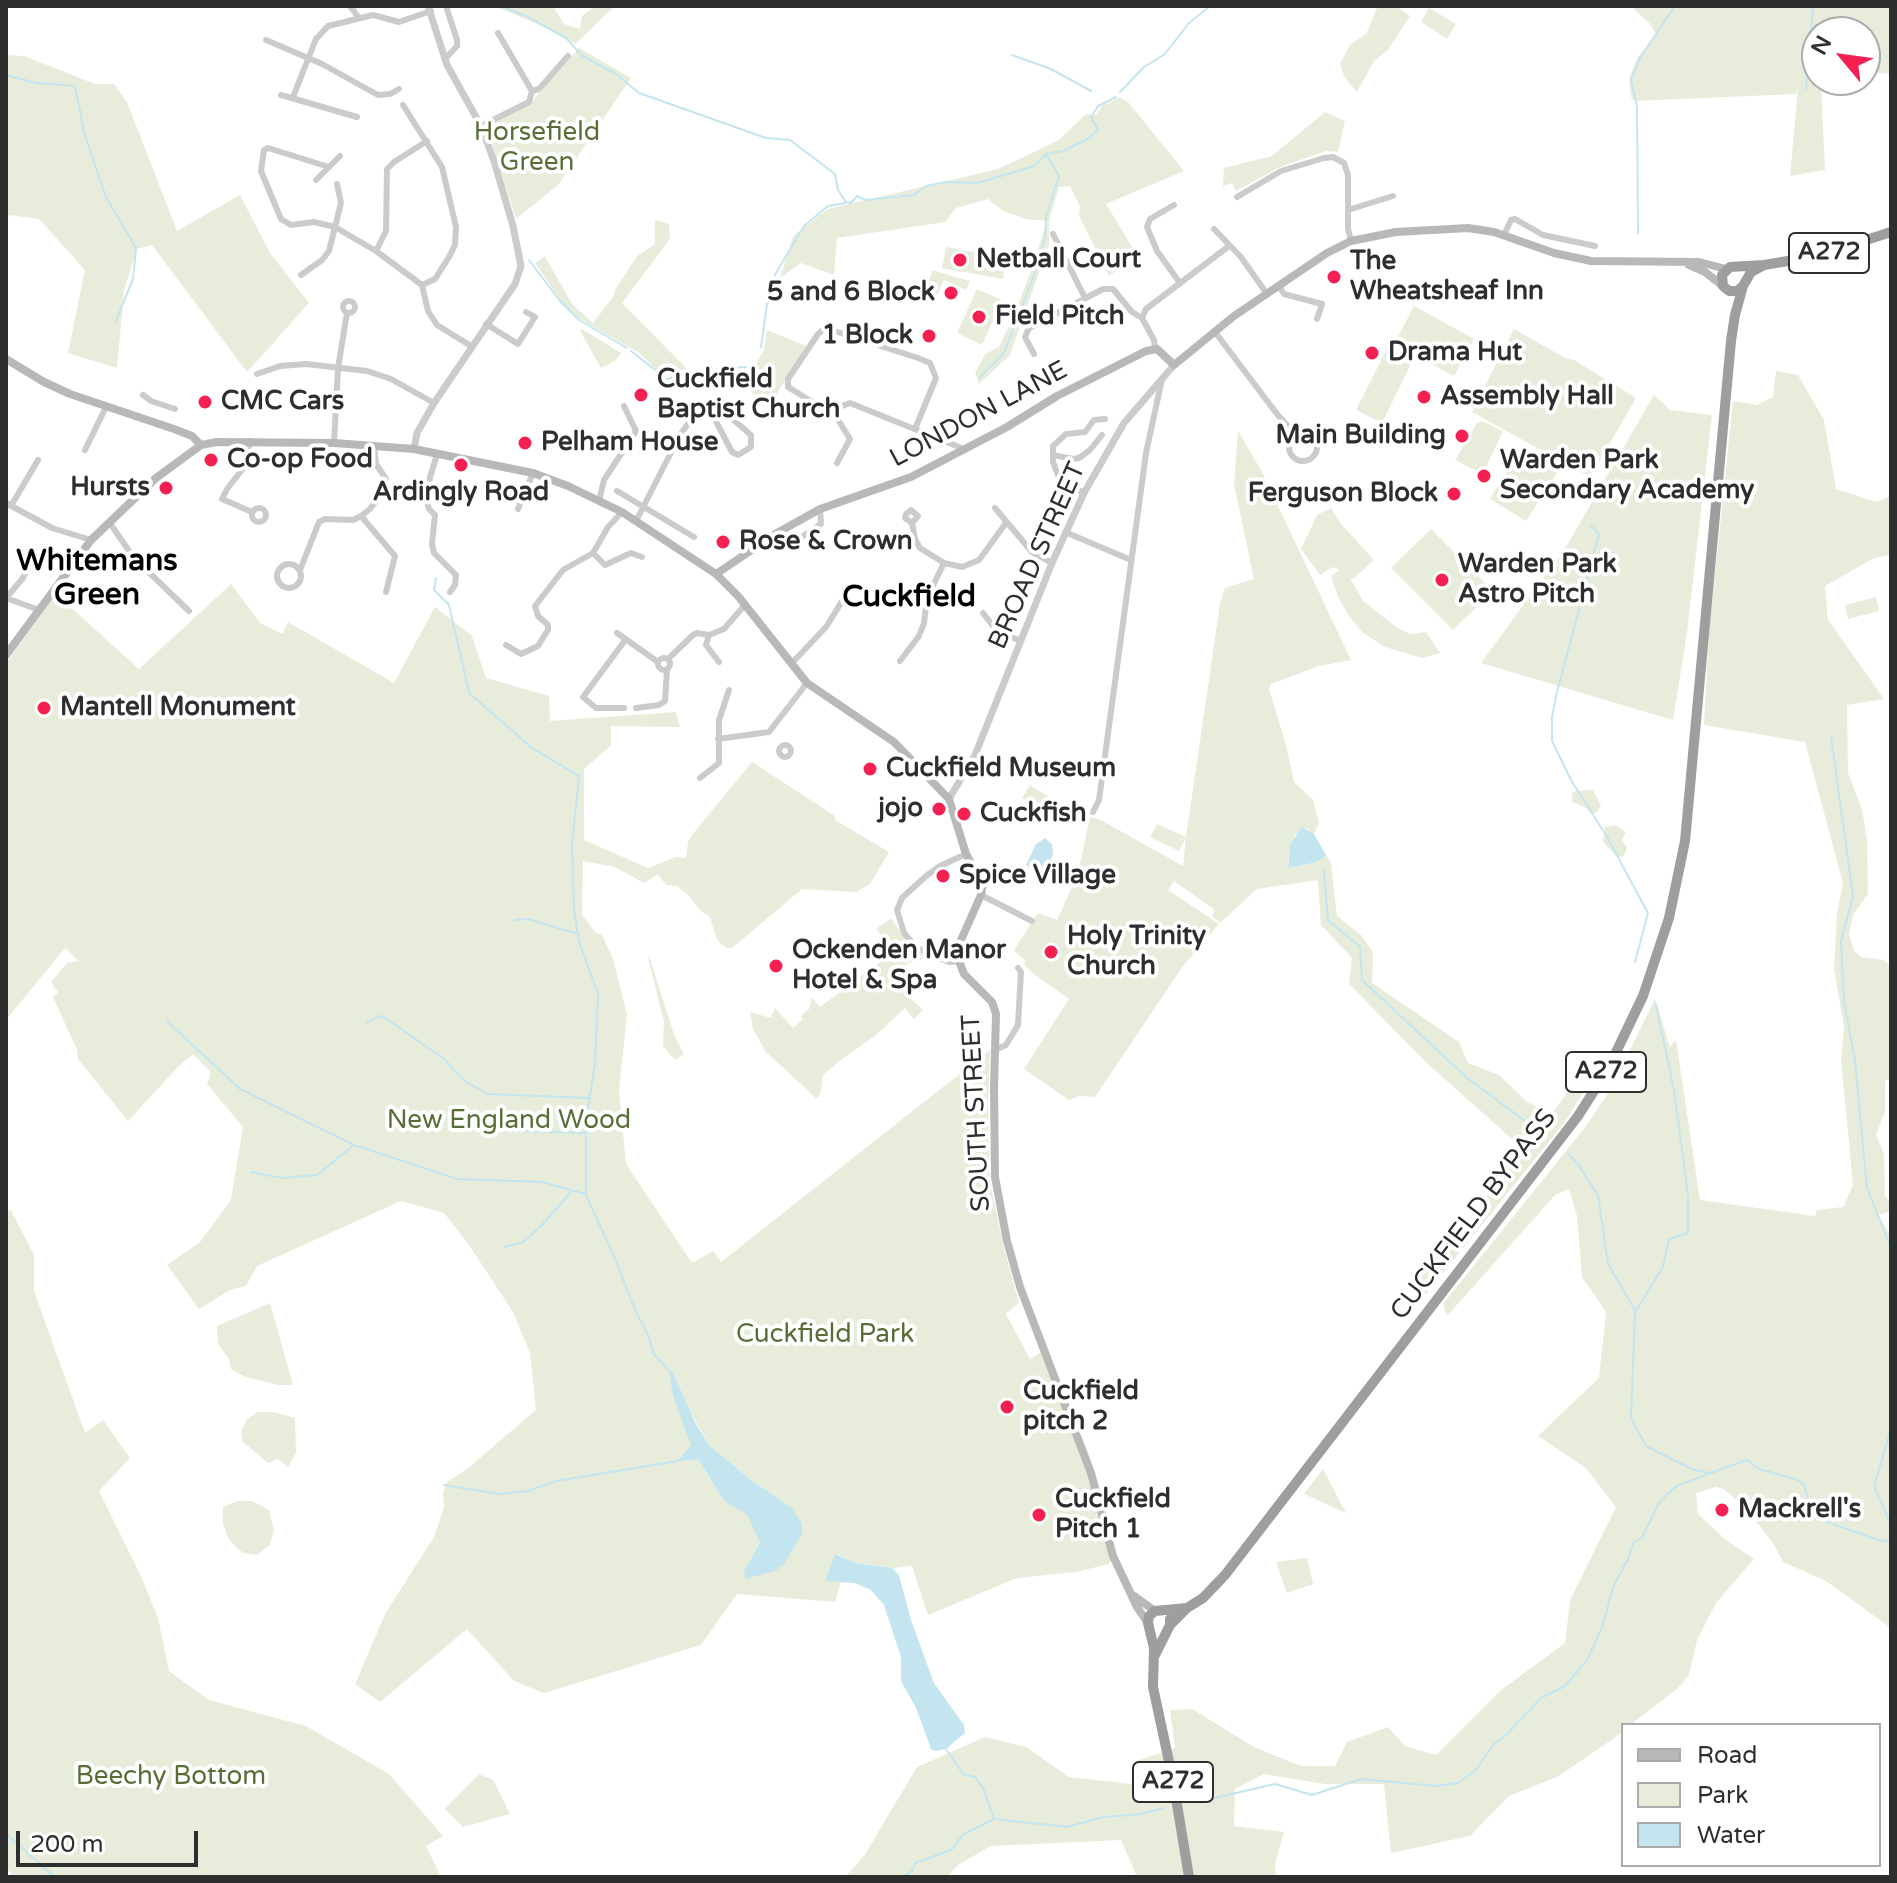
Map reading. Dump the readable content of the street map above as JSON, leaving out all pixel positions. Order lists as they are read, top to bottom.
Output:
{
  "streets": {
    "highway": ["A272", "CUCKFIELD BYPASS"],
    "main road": ["LONDON LANE", "BROAD STREET", "SOUTH STREET"]
  },
  "crossings": [
    ["A272", "SOUTH STREET"],
    ["A272", "CUCKFIELD BYPASS"],
    ["SOUTH STREET", "CUCKFIELD BYPASS"]
  ],
  "districts": ["Whitemans Green", "Cuckfield"],
  "parks": [
    "Horsefield Green",
    "New England Wood",
    "Cuckfield Park",
    "Beechy Bottom"
  ],
  "places": [
    "Netball Court",
    "The Wheatsheaf Inn",
    "5 and 6 Block",
    "Field Pitch",
    "1 Block",
    "Drama Hut",
    "Cuckfield Baptist Church",
    "Assembly Hall",
    "CMC Cars",
    "Main Building",
    "Pelham House",
    "Co-op Food",
    "Ardingly Road",
    "Warden Park Secondary Academy",
    "Hursts",
    "Ferguson Block",
    "Rose & Crown",
    "Warden Park Astro Pitch",
    "Mantell Monument",
    "Cuckfield Museum",
    "jojo",
    "Cuckfish",
    "Spice Village",
    "Holy Trinity Church",
    "Ockenden Manor Hotel & Spa",
    "Cuckfield pitch 2",
    "Mackrell's",
    "Cuckfield Pitch 1"
  ],
  "legend": ["Road", "Park", "Water"],
  "scale_bar": "200 m",
  "north": "top left"
}
